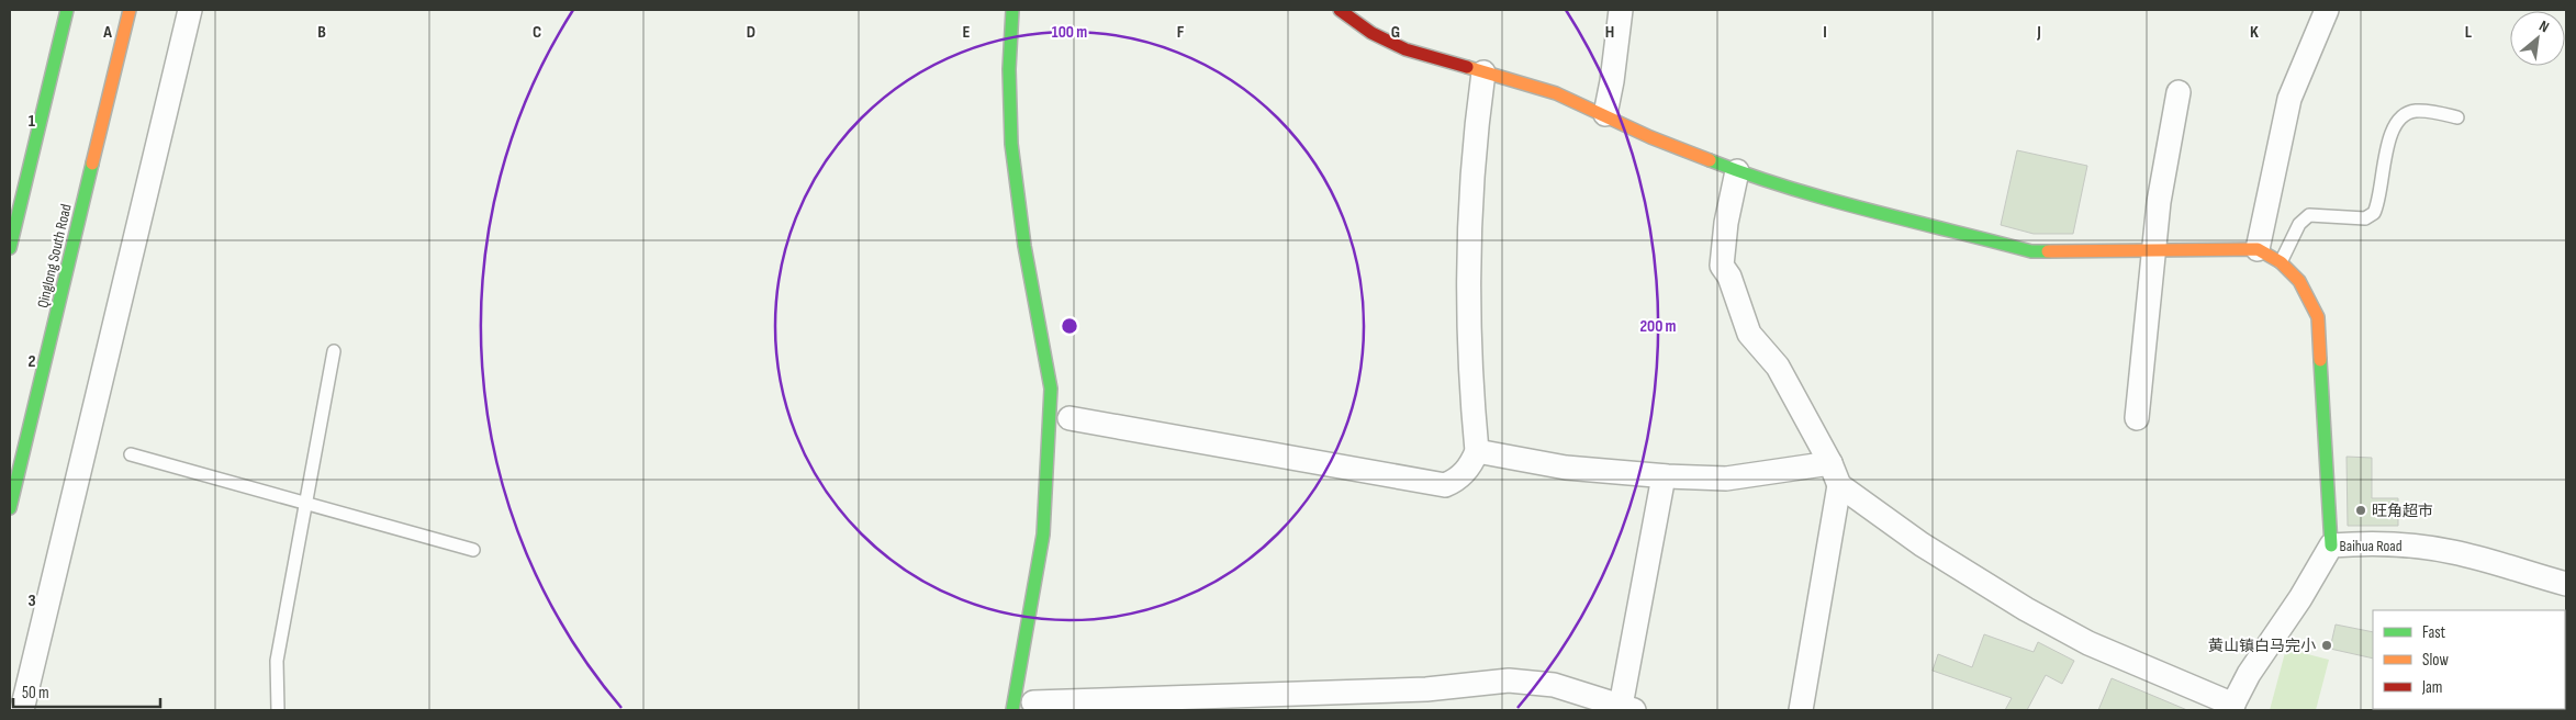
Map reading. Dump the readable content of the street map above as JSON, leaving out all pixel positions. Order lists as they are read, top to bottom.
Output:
{
  "streets": {
    "street": ["Qinglong South Road", "Baihua Road"]
  },
  "places": ["旺角超市", "黄山镇白马完小"],
  "legend": ["Fast", "Slow", "Jam"],
  "scale_bar": "50 m",
  "north": "top right",
  "grid": {
    "columns": [
      "A",
      "B",
      "C",
      "D",
      "E",
      "F",
      "G",
      "H",
      "I",
      "J",
      "K",
      "L"
    ],
    "rows": ["1", "2", "3"]
  },
  "rings": ["100 m", "200 m"]
}
